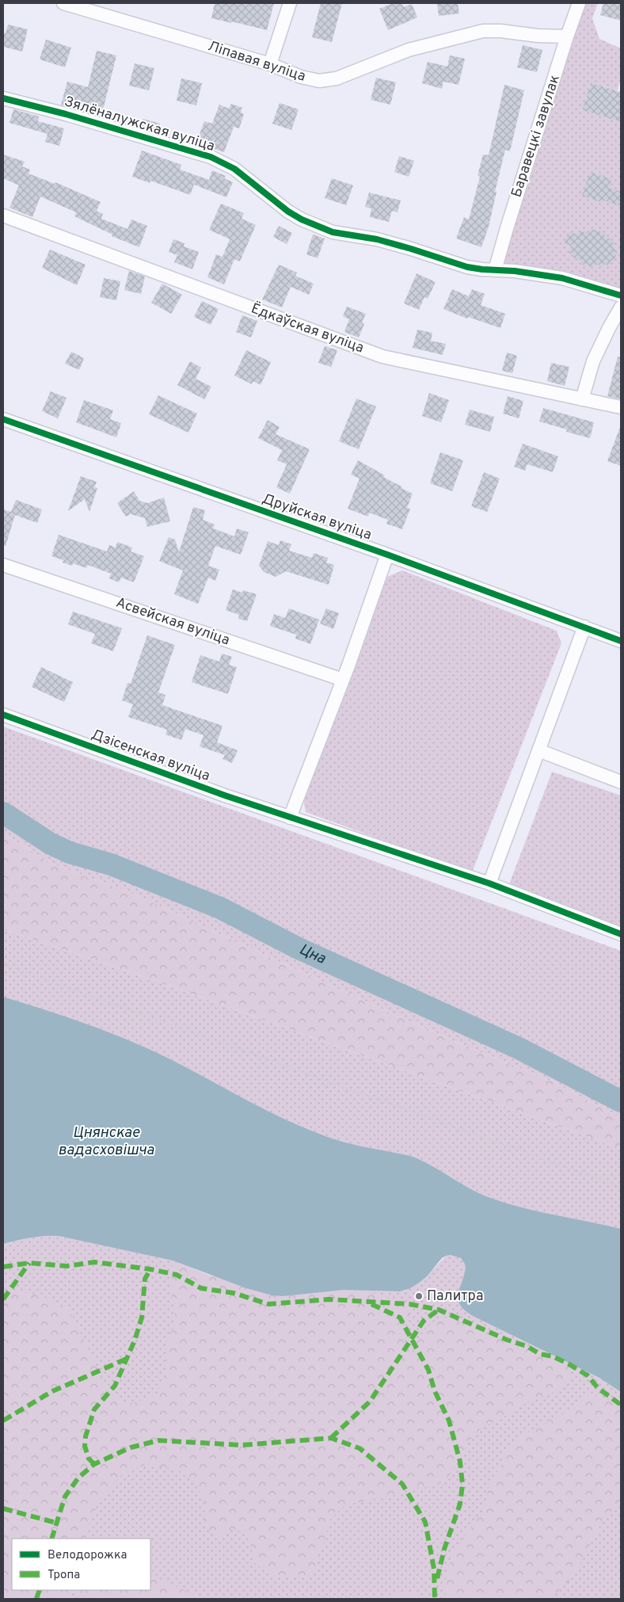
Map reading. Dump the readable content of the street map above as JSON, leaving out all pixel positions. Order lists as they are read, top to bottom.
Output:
{
  "streets": {
    "street": [
      "Ліпавая вуліца",
      "Зялёналужская вуліца",
      "Баравецкі завулак",
      "Ёдкаўская вуліца",
      "Друйская вуліца",
      "Асвейская вуліца",
      "Дзісенская вуліца"
    ]
  },
  "crossings": [
    ["Ліпавая вуліца", "Баравецкі завулак"],
    ["Зялёналужская вуліца", "Баравецкі завулак"]
  ],
  "water": ["Цна", "Цнянскае вадасховішча"],
  "places": ["Палитра"],
  "legend": ["Велодорожка", "Тропа"]
}
